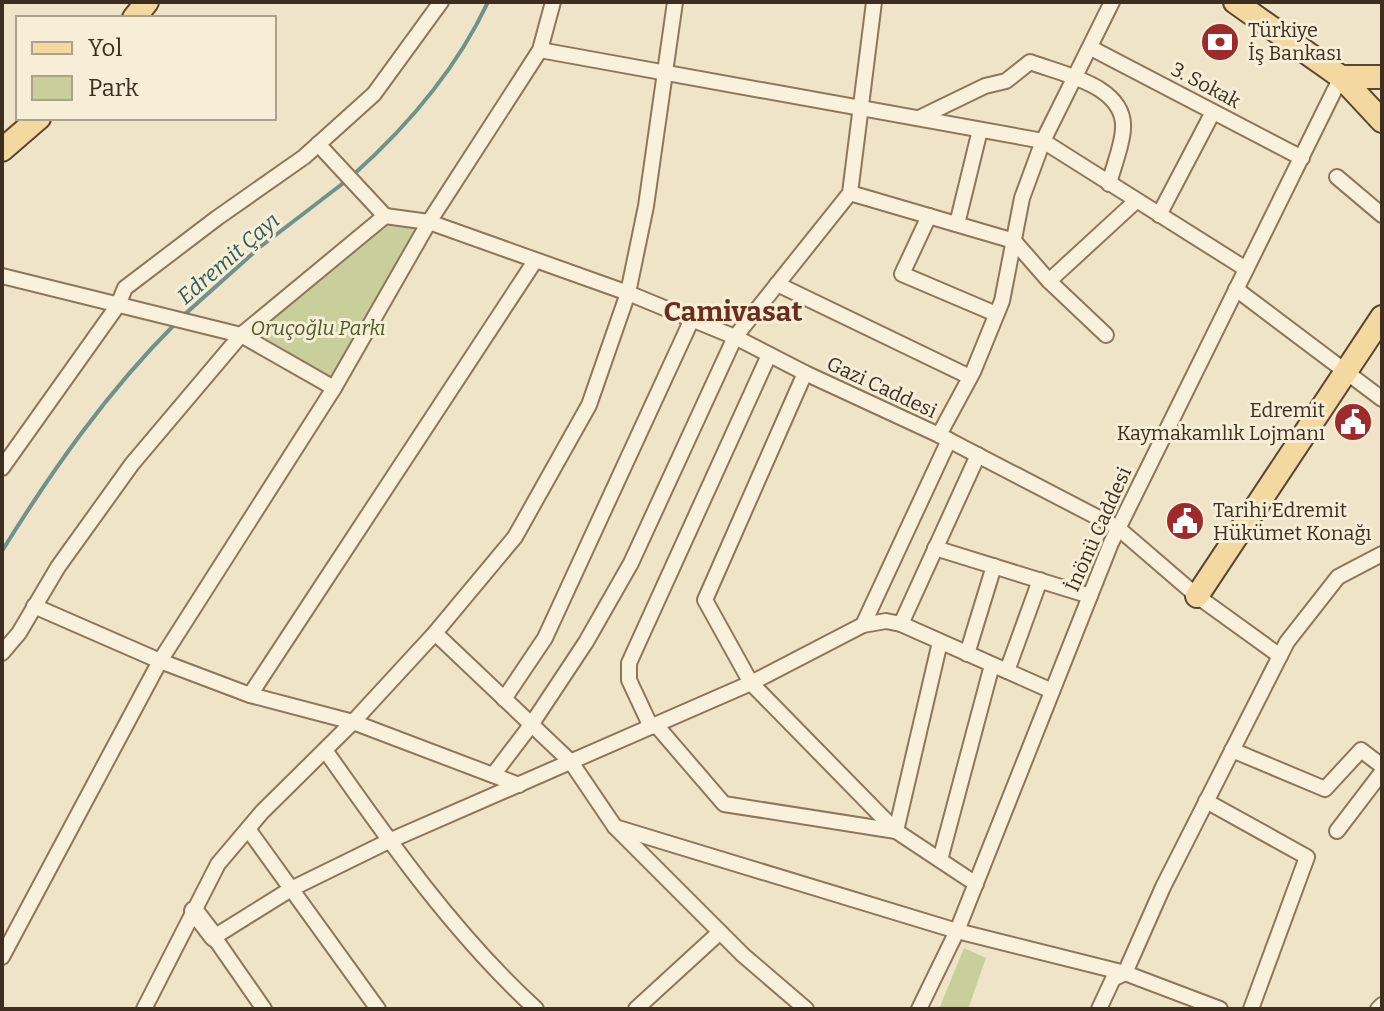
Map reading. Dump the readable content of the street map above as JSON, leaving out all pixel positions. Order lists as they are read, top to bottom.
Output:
{
  "streets": {
    "street": ["3. Sokak", "Gazi Caddesi", "İnönü Caddesi"]
  },
  "crossings": [
    ["3. Sokak", "İnönü Caddesi"],
    ["Gazi Caddesi", "İnönü Caddesi"]
  ],
  "districts": ["Camivasat"],
  "water": ["Edremit Çayı"],
  "parks": ["Oruçoğlu Parkı"],
  "places": {
    "bank": ["Türkiye İş Bankası"],
    "public building": ["Edremit Kaymakamlık Lojmanı", "Tarihi Edremit Hükümet Konağı"]
  },
  "legend": ["Yol", "Park"]
}
